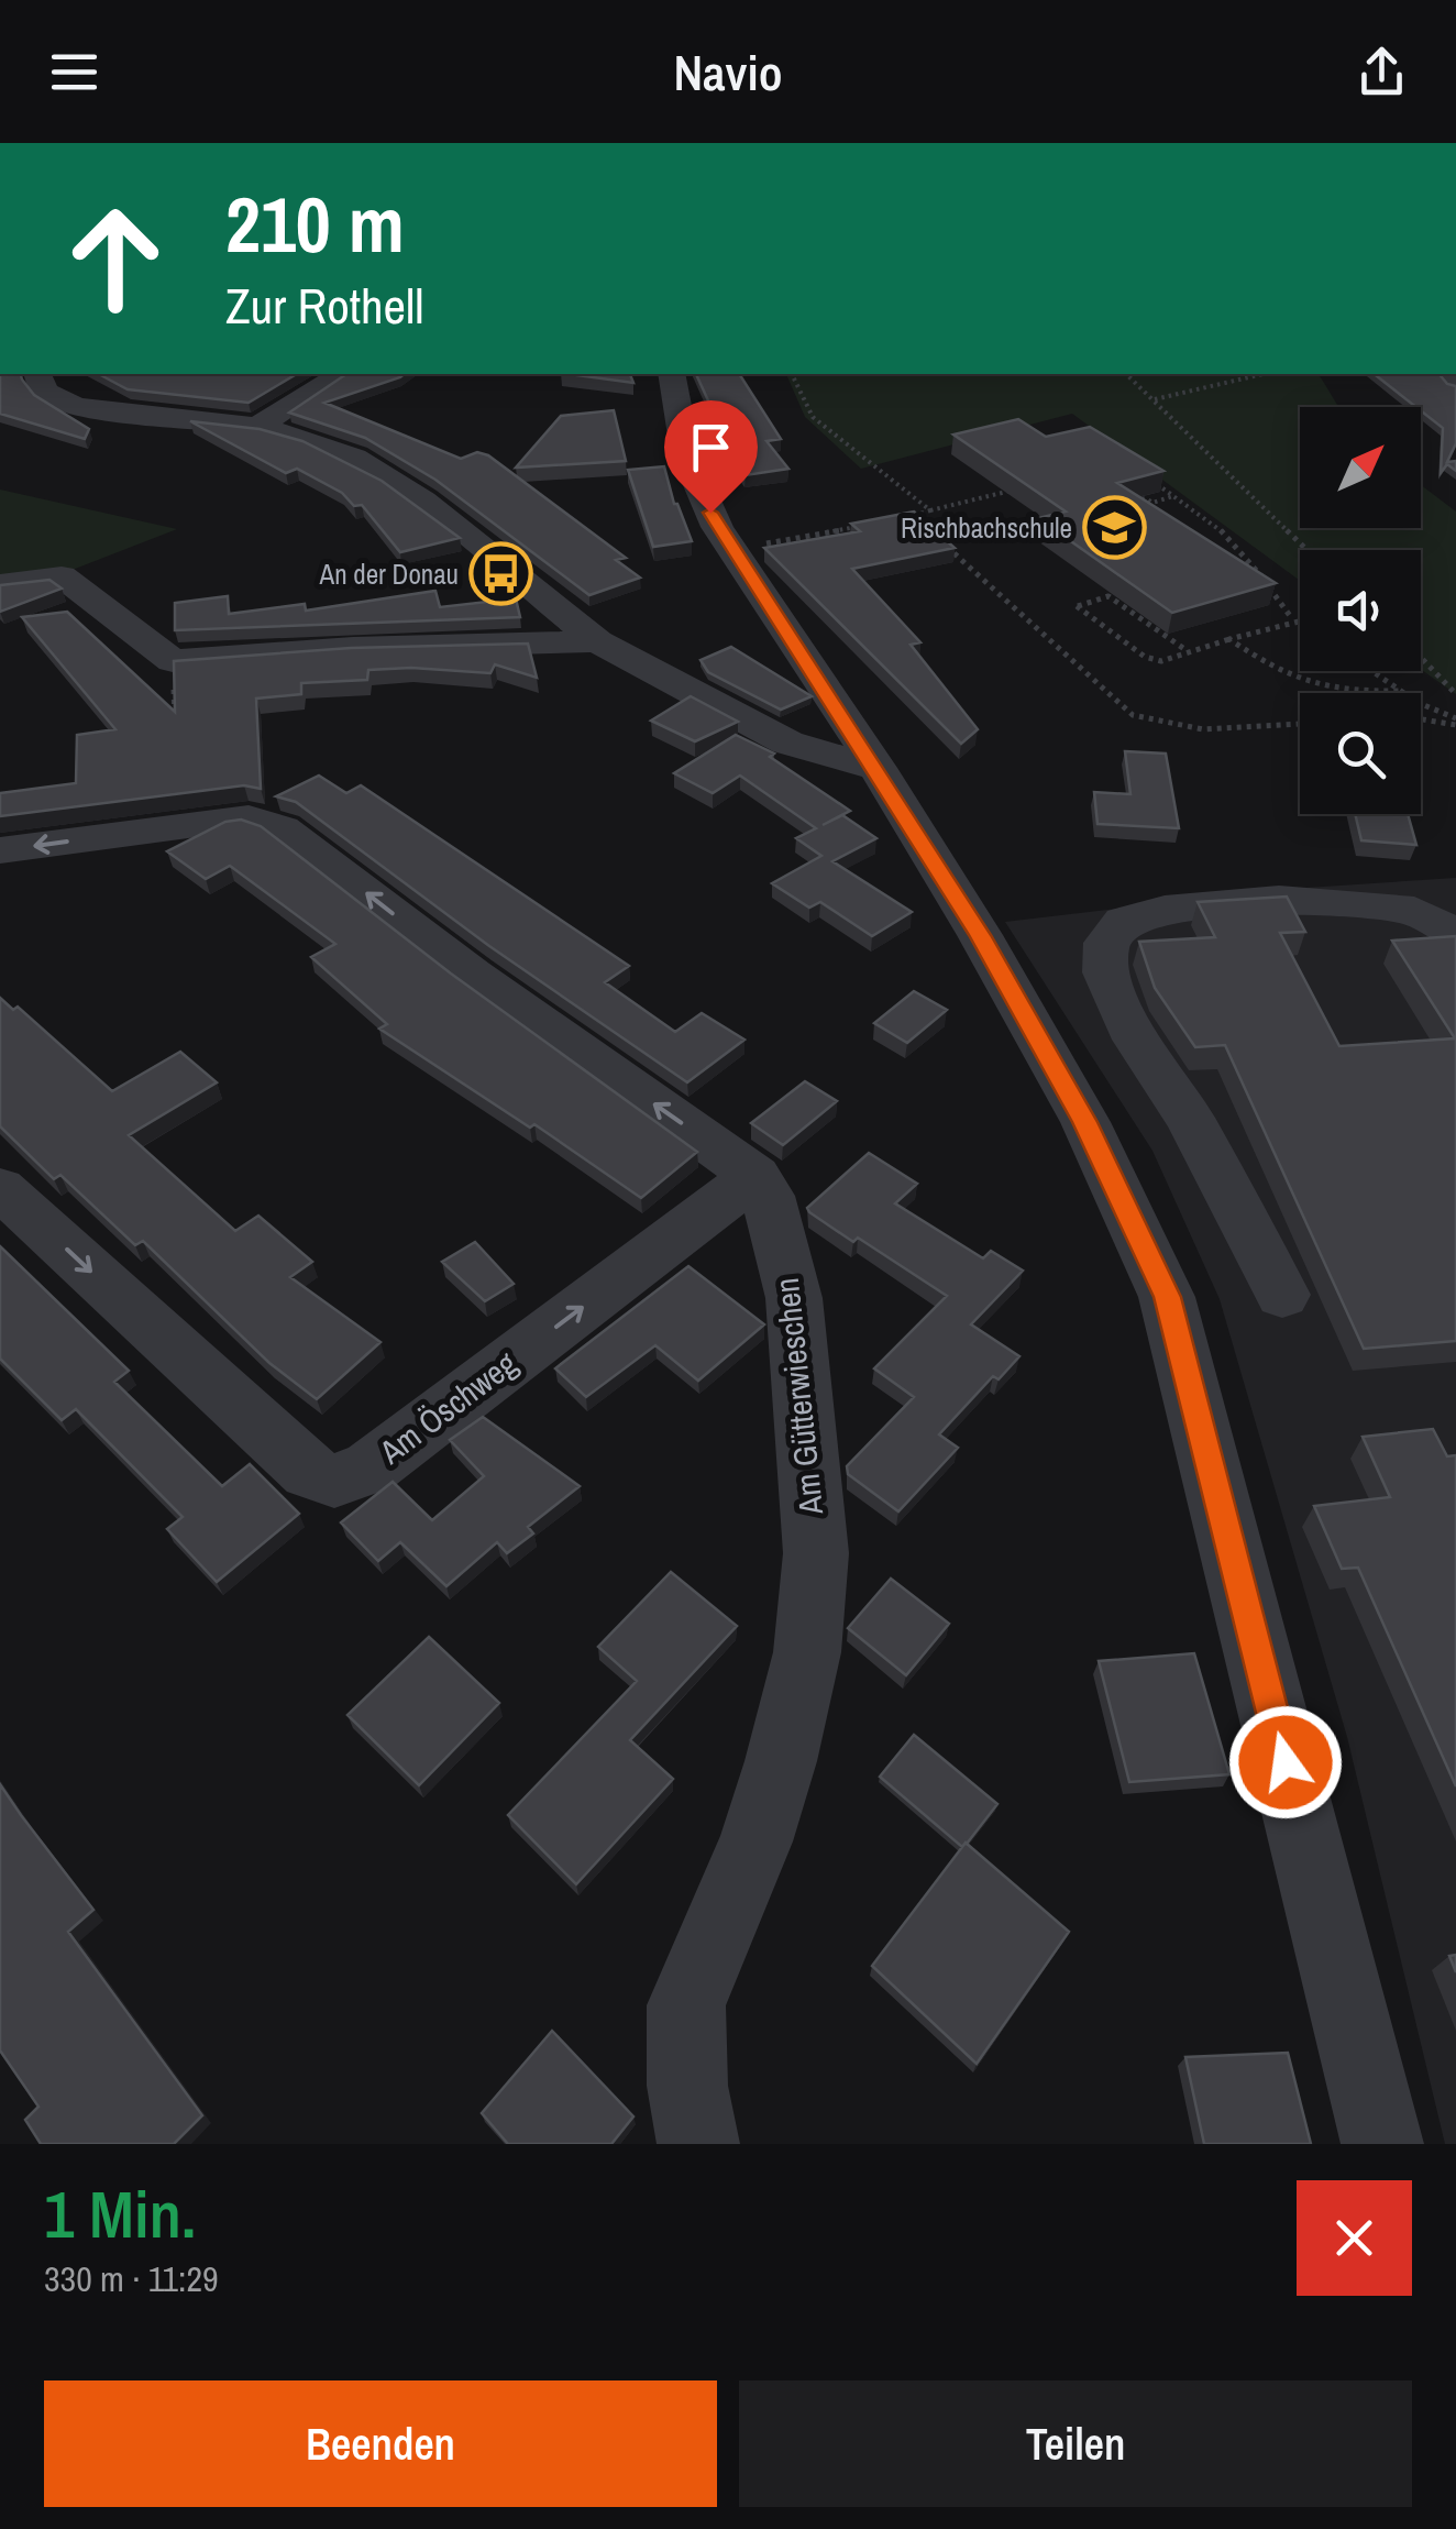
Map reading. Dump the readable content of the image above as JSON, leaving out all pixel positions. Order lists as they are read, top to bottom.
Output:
{
  "streets": {
    "street": ["Am Gütterwieschen", "Am Öschweg"]
  },
  "crossings": [
    ["Am Gütterwieschen", "Am Öschweg"]
  ],
  "places": {
    "school or university": ["Rischbachschule"],
    "bus stop": ["An der Donau"]
  },
  "north": "top right",
  "page": {
    "header": "Navio",
    "turn": ["210 m", "Zur Rothell"],
    "heading": ["1 Min.", "330 m · 11:29"],
    "buttons": ["Beenden", "Teilen"]
  }
}
